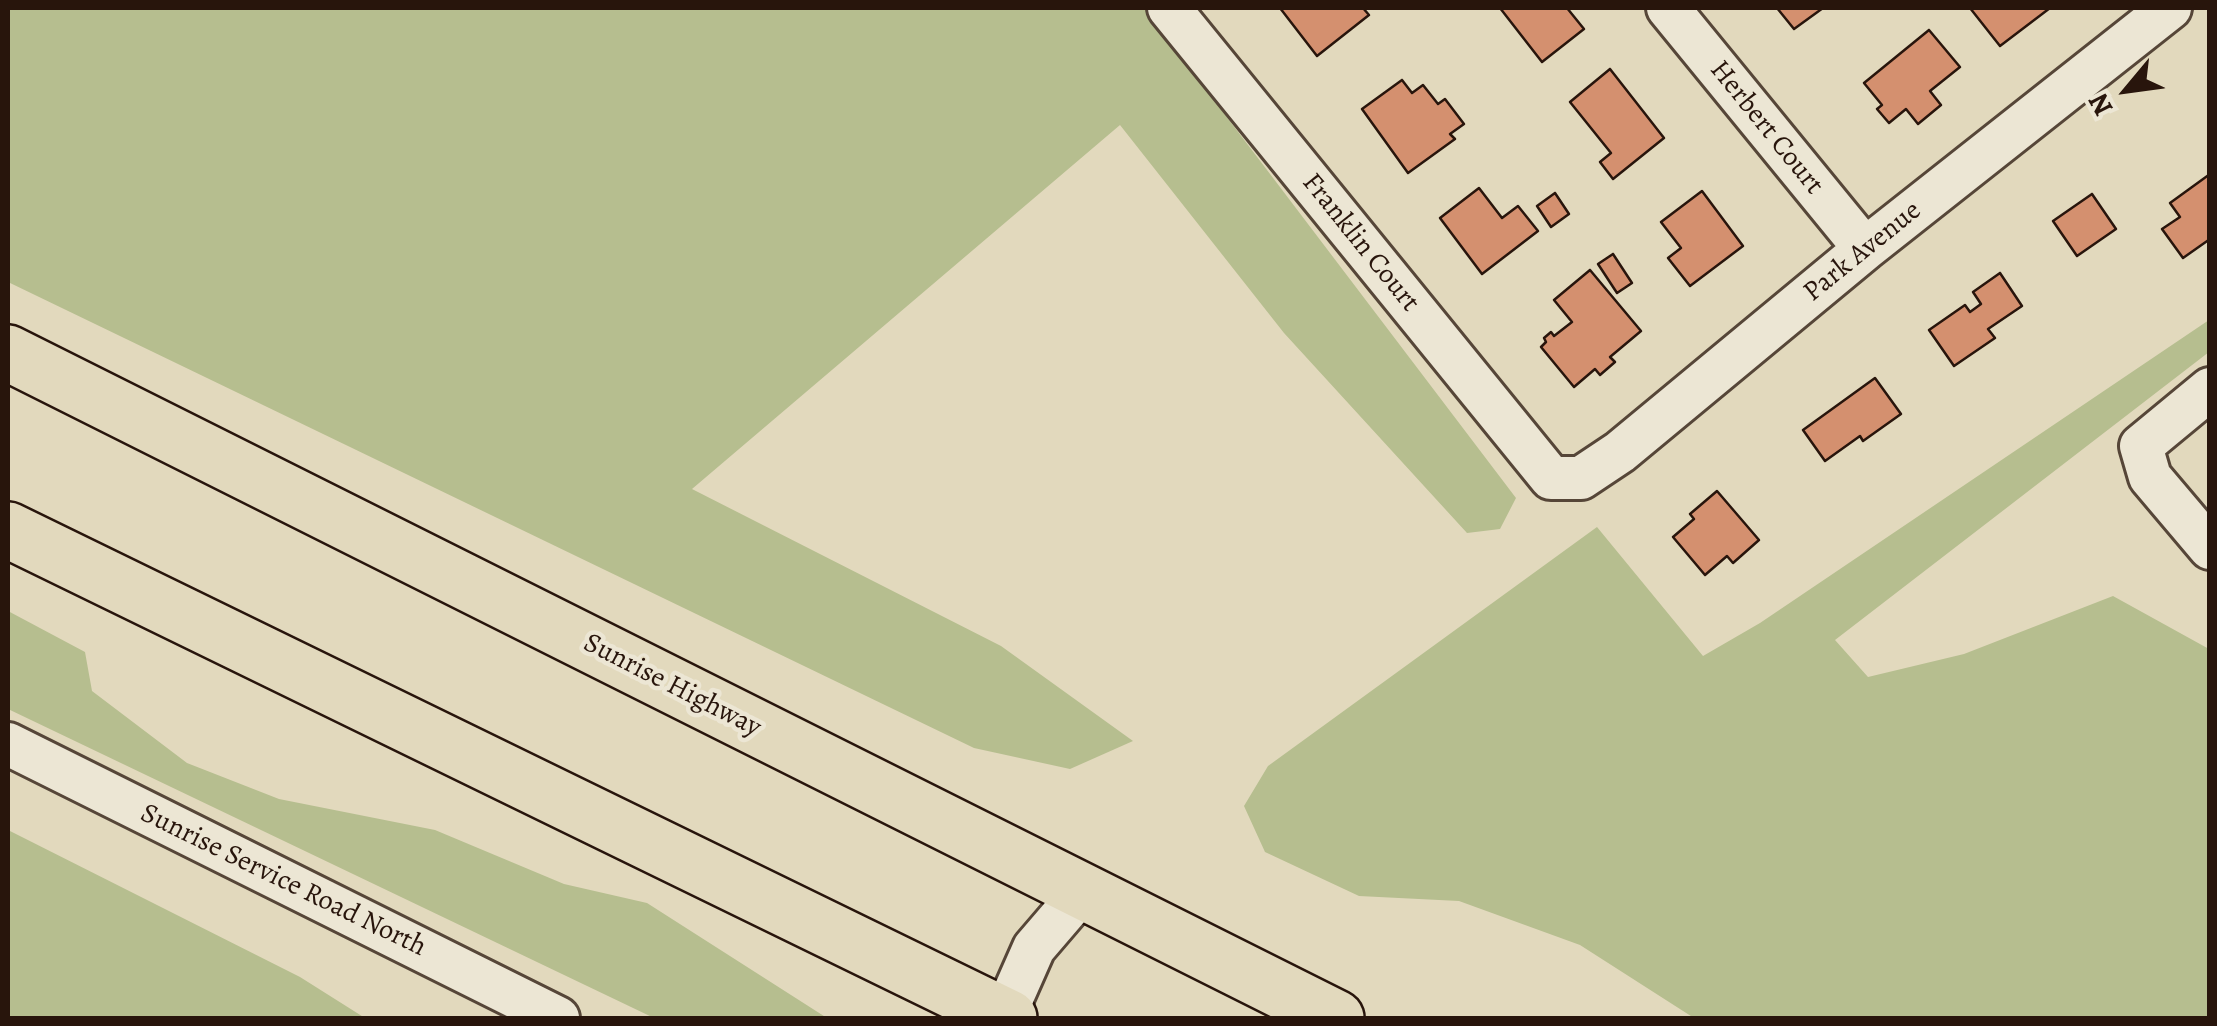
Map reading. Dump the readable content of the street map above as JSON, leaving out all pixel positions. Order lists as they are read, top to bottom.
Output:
{
  "streets": {
    "highway": ["Sunrise Highway"],
    "street": [
      "Herbert Court",
      "Franklin Court",
      "Park Avenue",
      "Sunrise Service Road North"
    ]
  },
  "crossings": [
    ["Herbert Court", "Park Avenue"],
    ["Franklin Court", "Park Avenue"]
  ],
  "north": "bottom left"
}
